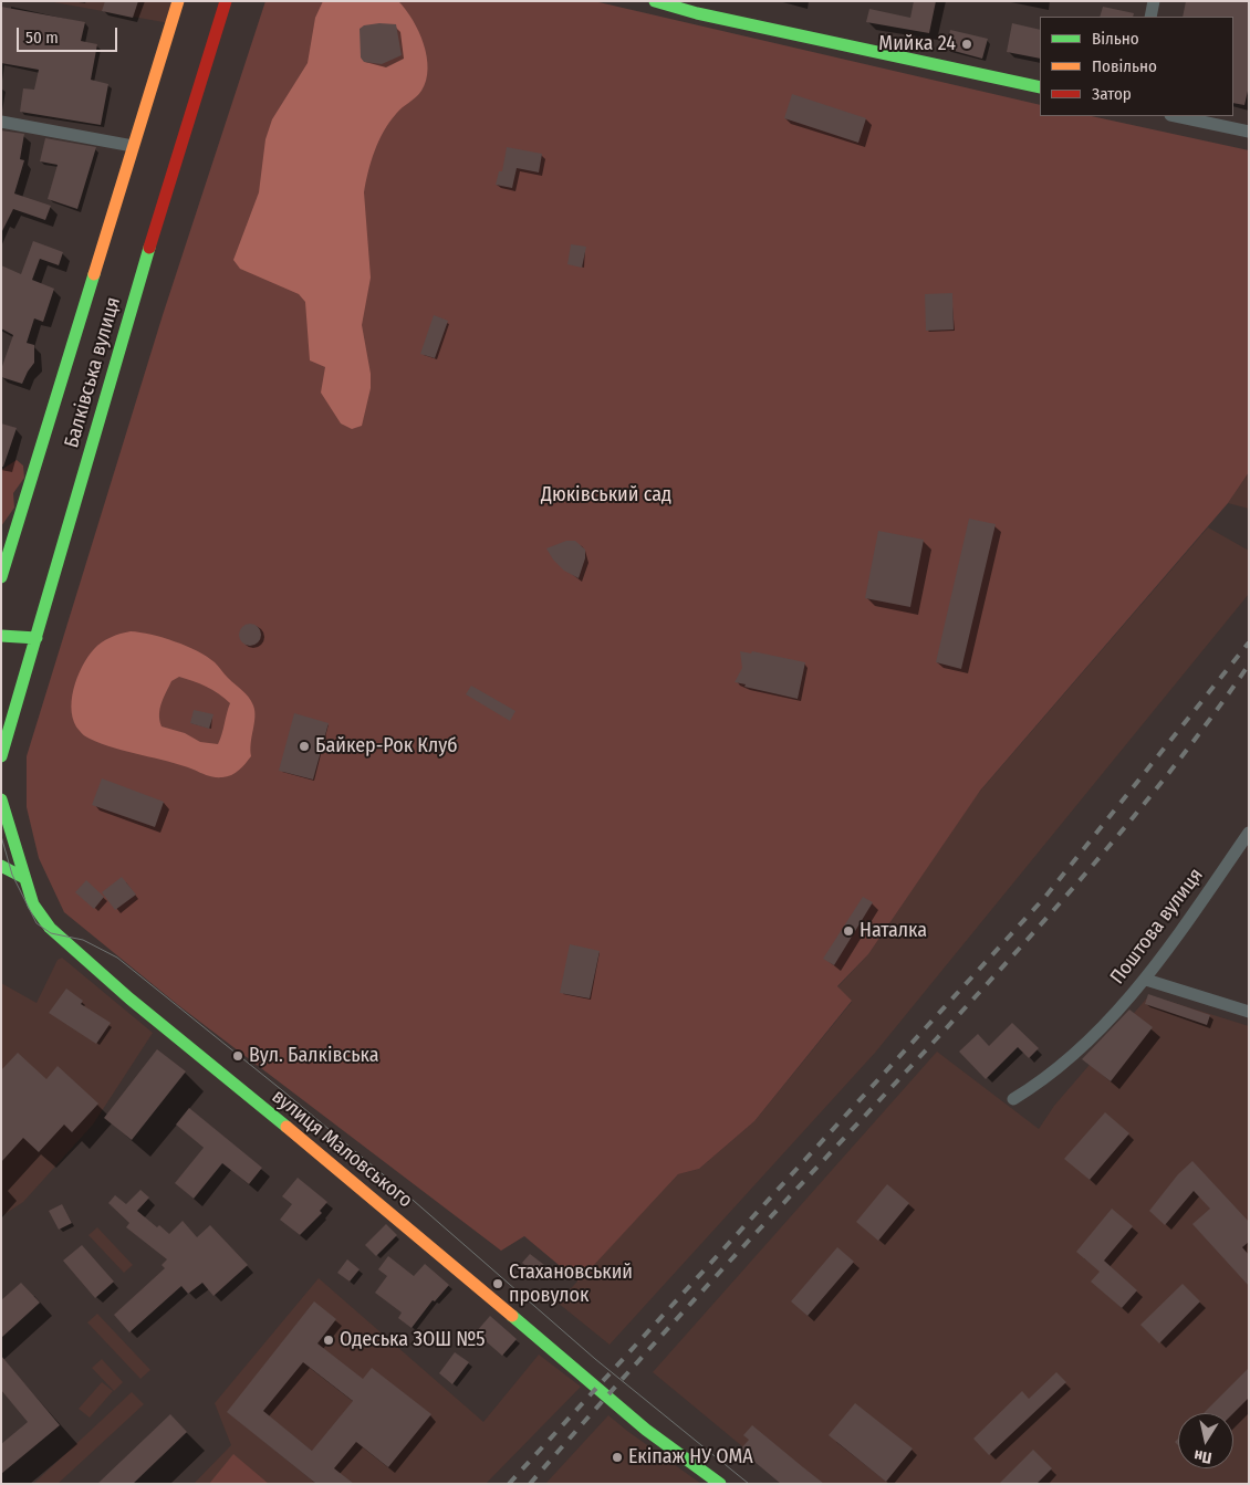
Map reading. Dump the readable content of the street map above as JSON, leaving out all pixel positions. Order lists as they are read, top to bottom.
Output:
{
  "streets": {
    "main road": ["Балківська вулиця", "вулиця Маловського"],
    "street": ["Поштова вулиця"]
  },
  "parks": ["Дюківський сад"],
  "places": [
    "Мийка 24",
    "Байкер-Рок Клуб",
    "Наталка",
    "Вул. Балківська",
    "Стахановський провулок",
    "Одеська ЗОШ №5",
    "Екіпаж НУ ОМА"
  ],
  "legend": ["Вільно", "Повільно", "Затор"],
  "scale_bar": "50 m",
  "north": "bottom"
}
